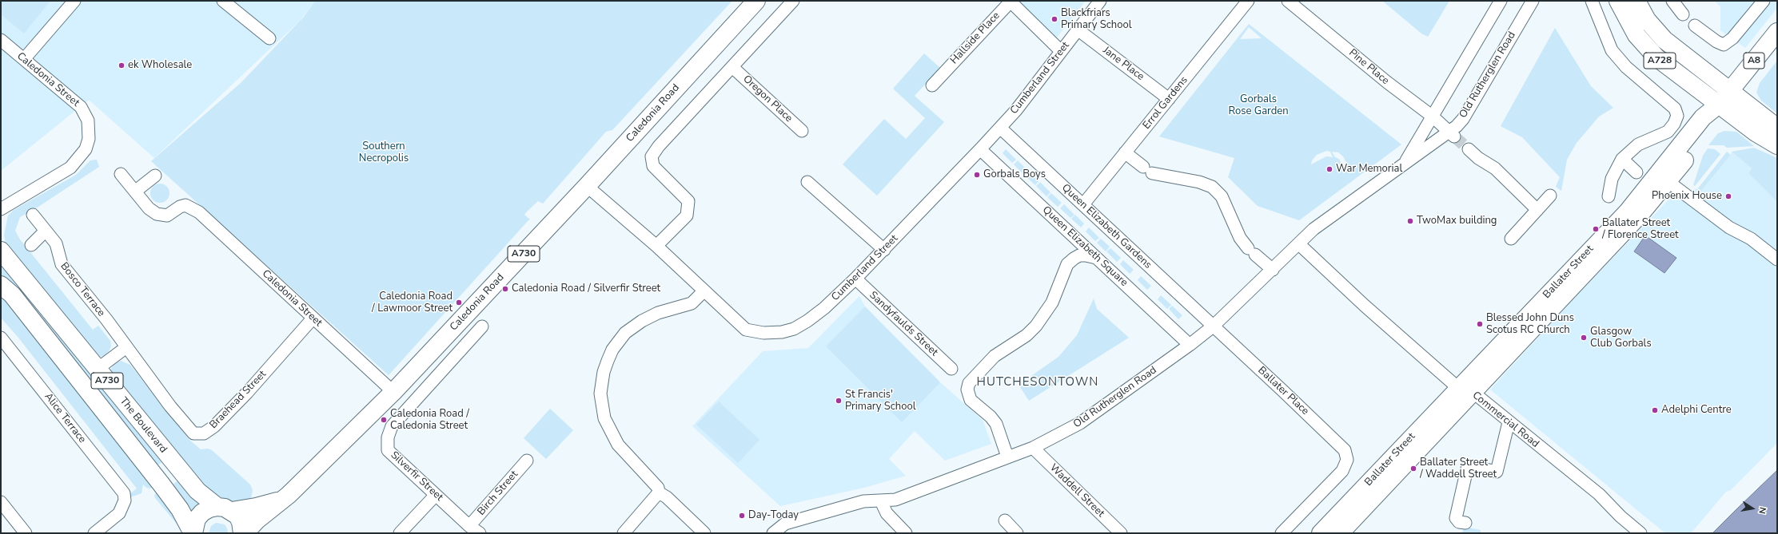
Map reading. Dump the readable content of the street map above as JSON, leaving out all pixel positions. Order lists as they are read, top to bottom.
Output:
{
  "streets": {
    "main road": [
      "A728",
      "A8",
      "Caledonia Road",
      "A730",
      "Ballater Street",
      "The Boulevard"
    ],
    "street": [
      "Hallside Place",
      "Jane Place",
      "Pine Place",
      "Old Rutherglen Road",
      "Cumberland Street",
      "Caledonia Street",
      "Oregon Place",
      "Errol Gardens",
      "Queen Elizabeth Gardens",
      "Queen Elizabeth Square",
      "Bosco Terrace",
      "Sandyfaulds Street",
      "Ballater Place",
      "Braehead Street",
      "Alice Terrace",
      "Commercial Road",
      "Silverfir Street",
      "Waddell Street",
      "Birch Street"
    ]
  },
  "crossings": [
    ["Hallside Place", "Cumberland Street"],
    ["A728", "Ballater Street"],
    ["Jane Place", "Cumberland Street"],
    ["Jane Place", "Errol Gardens"],
    ["Pine Place", "Old Rutherglen Road"],
    ["Old Rutherglen Road", "Queen Elizabeth Gardens"],
    ["Old Rutherglen Road", "Queen Elizabeth Square"],
    ["Old Rutherglen Road", "Ballater Place"],
    ["Old Rutherglen Road", "Commercial Road"],
    ["Old Rutherglen Road", "Waddell Street"],
    ["Cumberland Street", "Caledonia Road"],
    ["Cumberland Street", "Queen Elizabeth Gardens"],
    ["Cumberland Street", "Queen Elizabeth Square"],
    ["Cumberland Street", "Sandyfaulds Street"],
    ["Caledonia Street", "Caledonia Road"],
    ["Caledonia Street", "Braehead Street"],
    ["Errol Gardens", "Queen Elizabeth Gardens"],
    ["Caledonia Road", "The Boulevard"],
    ["Queen Elizabeth Gardens", "Ballater Place"],
    ["Ballater Street", "Commercial Road"],
    ["Bosco Terrace", "Braehead Street"],
    ["Silverfir Street", "Birch Street"]
  ],
  "districts": ["HUTCHESONTOWN"],
  "parks": ["Gorbals Rose Garden", "Southern Necropolis"],
  "places": [
    "Blackfriars Primary School",
    "ek Wholesale",
    "War Memorial",
    "Gorbals Boys",
    "Phoenix House",
    "TwoMax building",
    "Ballater Street / Florence Street",
    "Caledonia Road / Silverfir Street",
    "Caledonia Road / Lawmoor Street",
    "Blessed John Duns Scotus RC Church",
    "Glasgow Club Gorbals",
    "St Francis' Primary School",
    "Adelphi Centre",
    "Caledonia Road / Caledonia Street",
    "Ballater Street / Waddell Street",
    "Day-Today"
  ],
  "north": "right"
}
